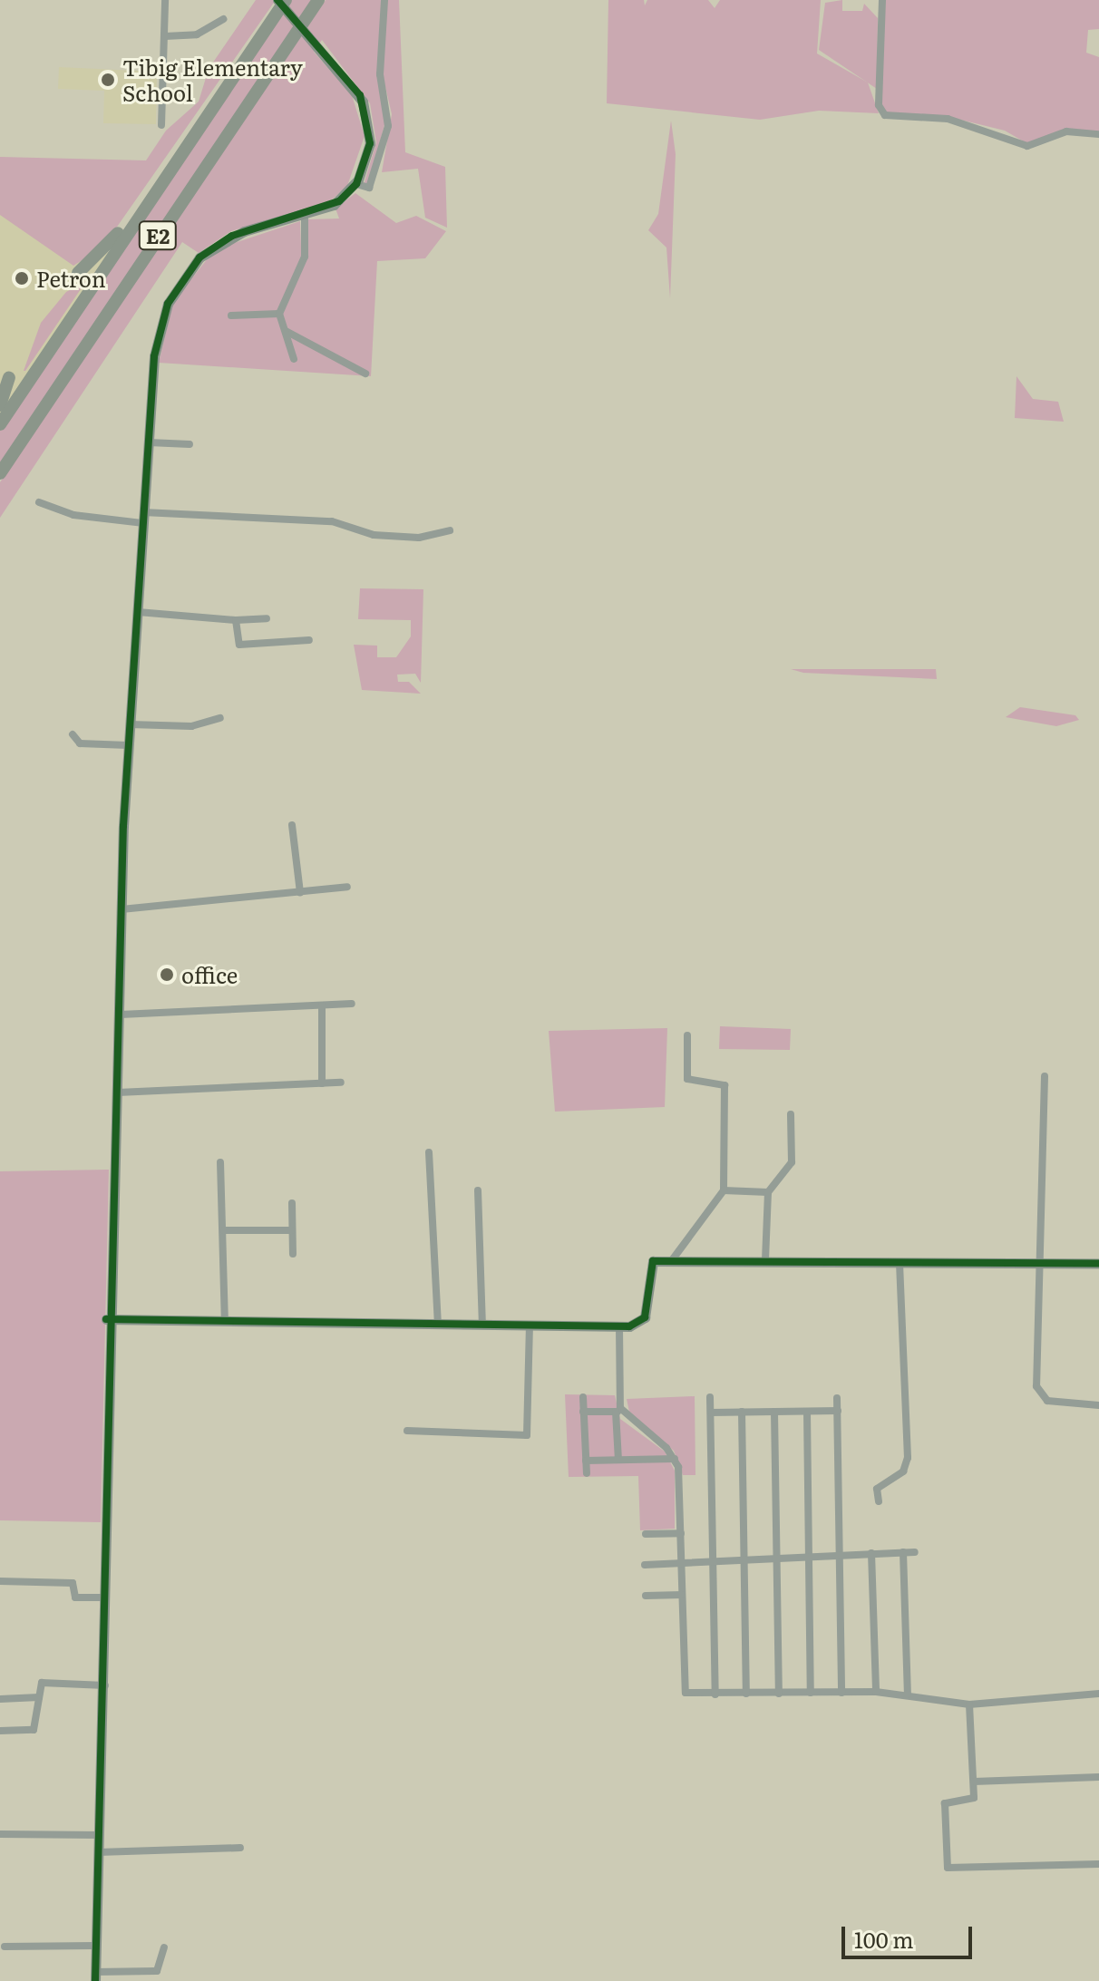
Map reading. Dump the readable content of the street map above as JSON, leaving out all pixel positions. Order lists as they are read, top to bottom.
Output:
{
  "streets": {
    "highway": ["E2"]
  },
  "places": ["Tibig Elementary School", "Petron", "office"],
  "scale_bar": "100 m"
}
